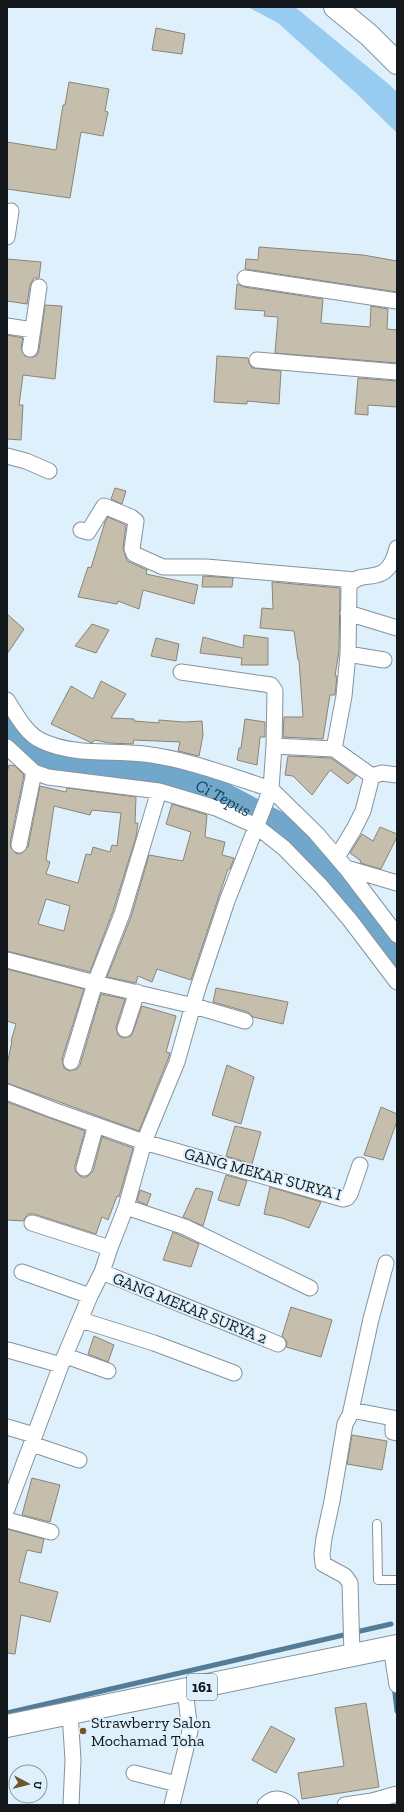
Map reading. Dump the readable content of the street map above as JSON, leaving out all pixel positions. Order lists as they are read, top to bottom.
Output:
{
  "streets": {
    "main road": ["161"],
    "street": ["GANG MEKAR SURYA I", "GANG MEKAR SURYA 2"]
  },
  "water": ["Ci Tepus"],
  "places": ["Strawberry Salon Mochamad Toha"],
  "north": "right"
}
